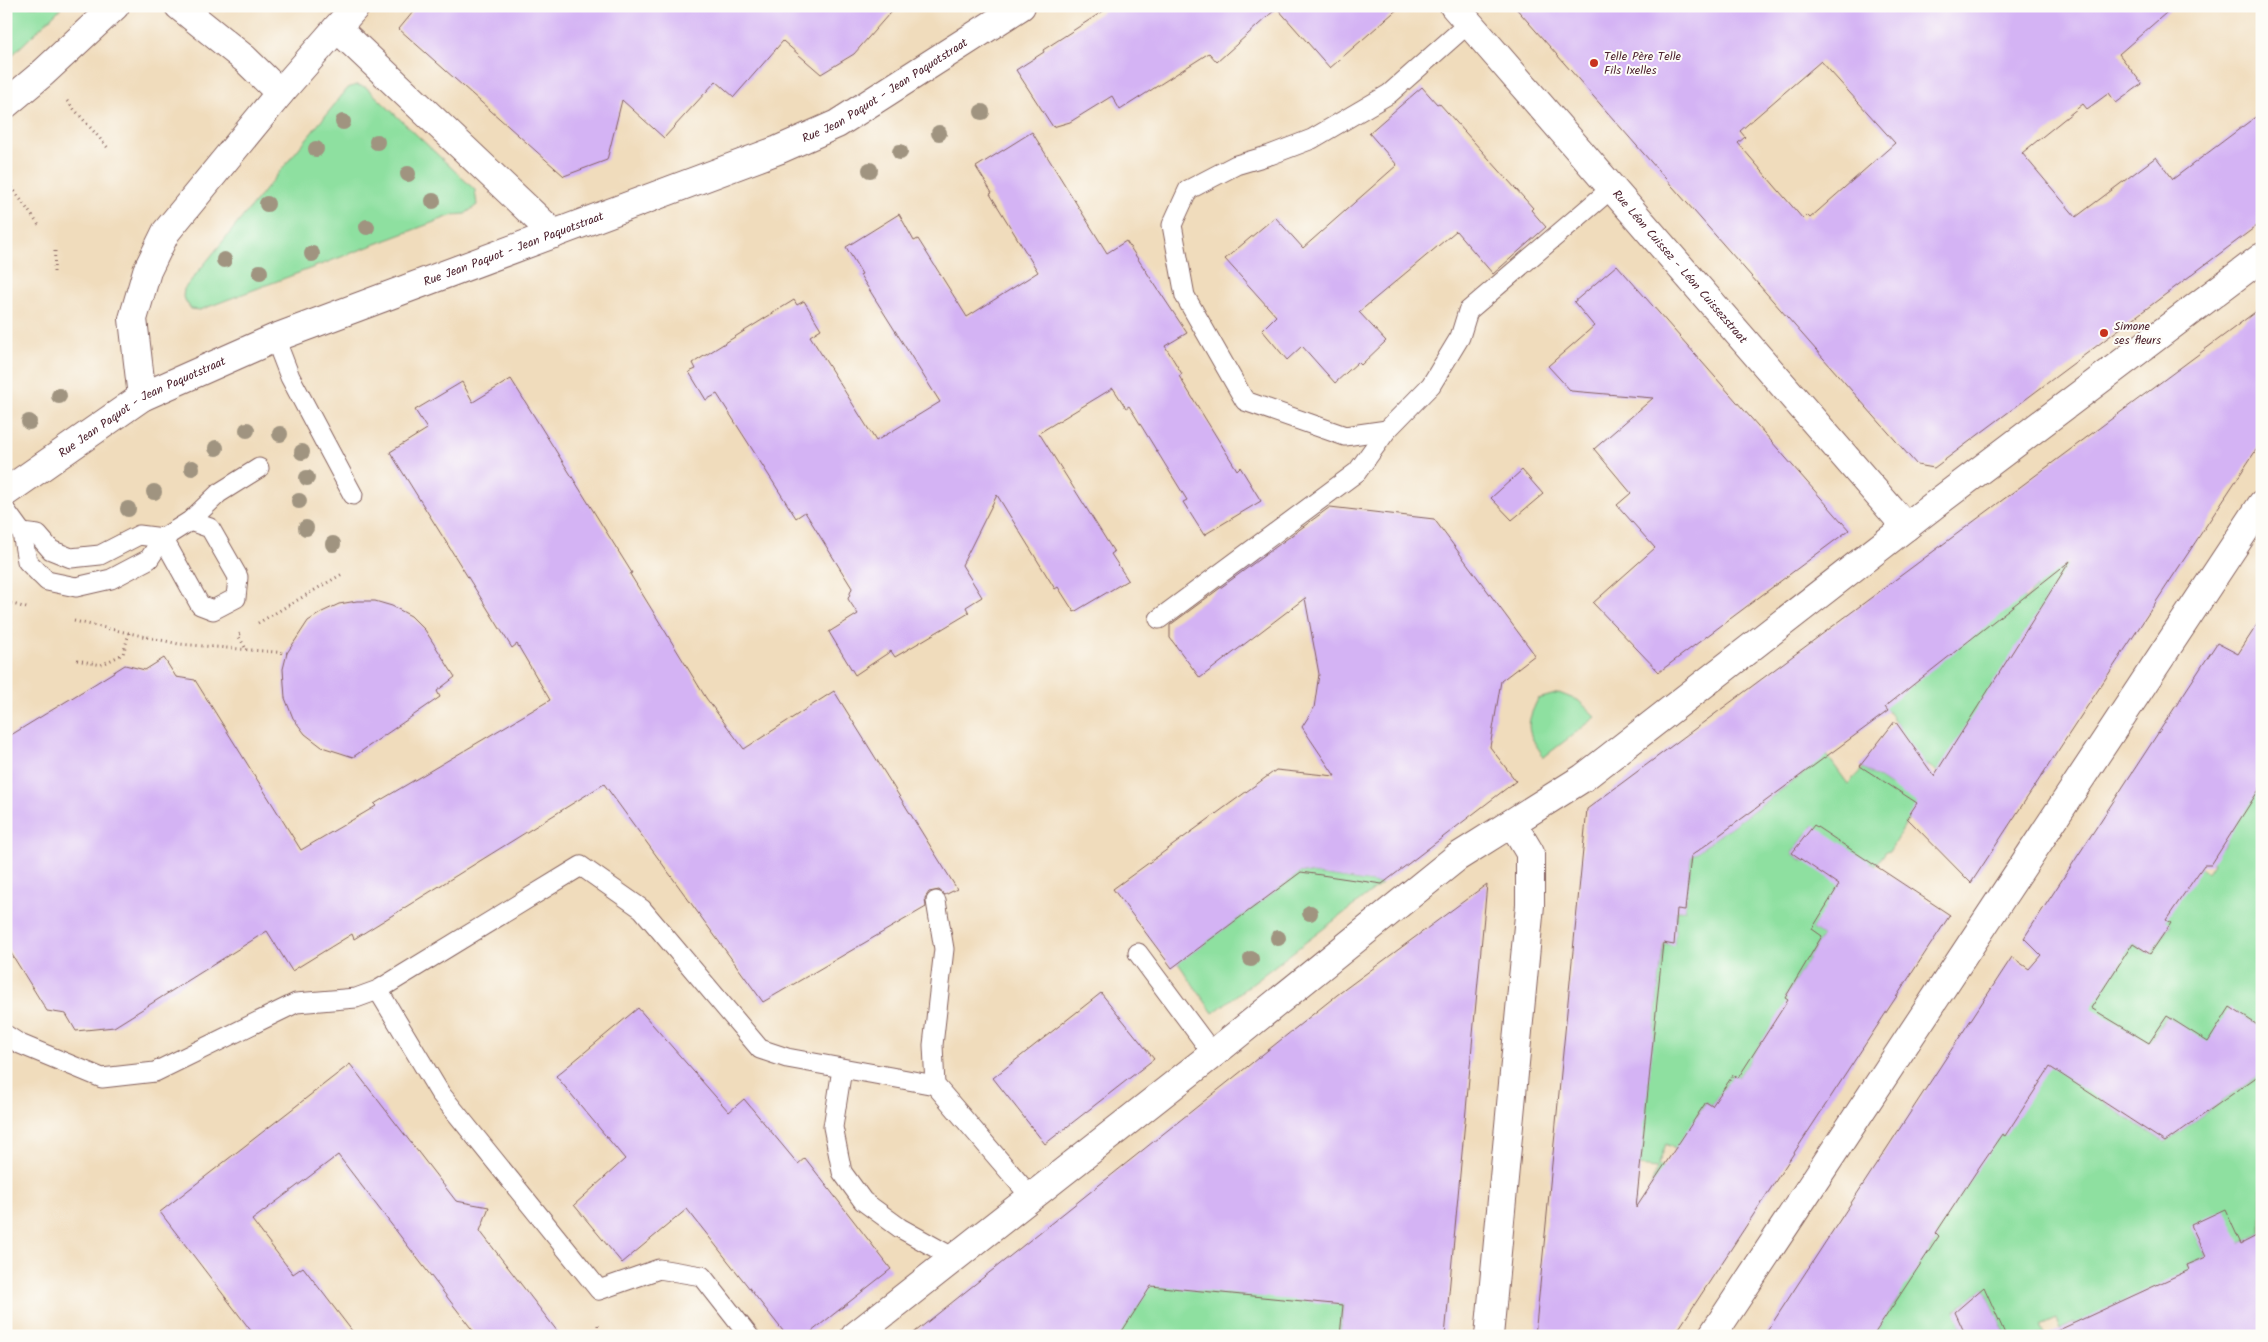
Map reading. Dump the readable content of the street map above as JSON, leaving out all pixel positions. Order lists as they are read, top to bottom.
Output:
{
  "streets": {
    "street": ["Rue Jean Paquot - Jean Paquotstraat", "Rue Léon Cuissez - Léon Cuissezstraat"]
  },
  "places": ["Telle Père Telle Fils Ixelles", "Simone ses fleurs"]
}
